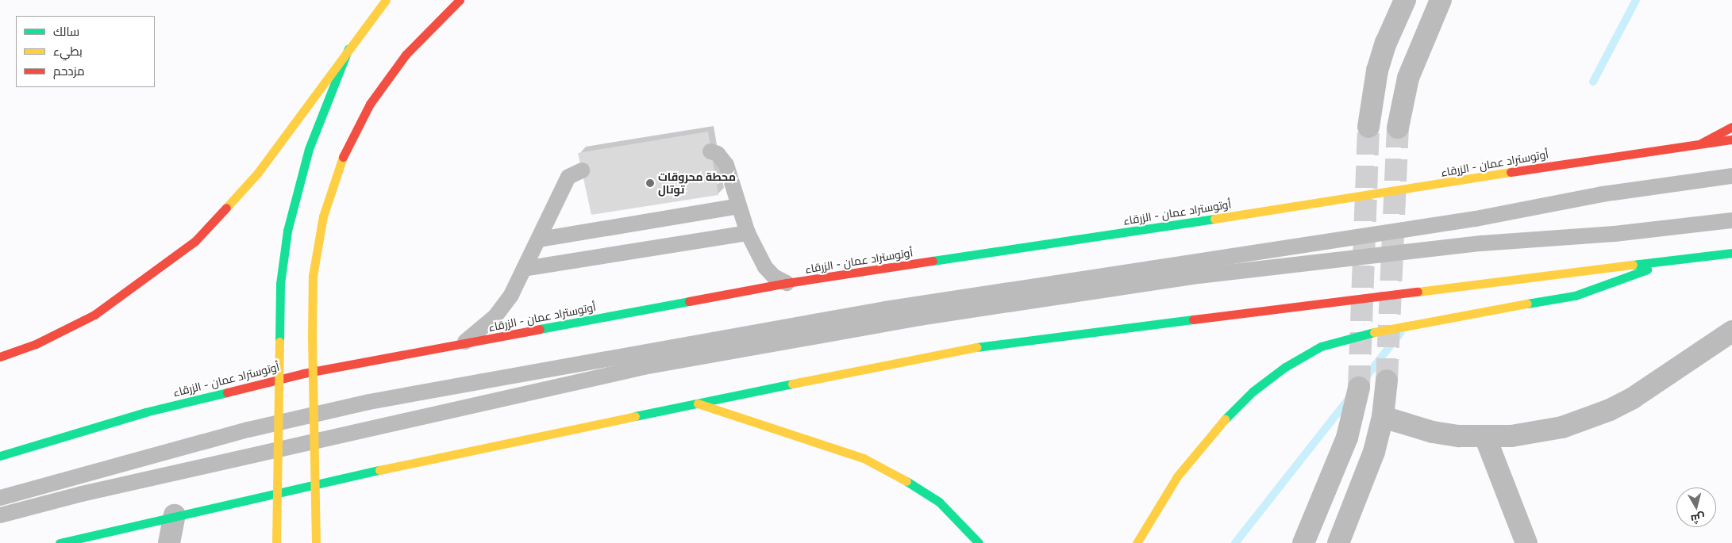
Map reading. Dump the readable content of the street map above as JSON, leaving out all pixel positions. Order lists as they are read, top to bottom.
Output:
{
  "streets": {
    "main road": ["أوتوستراد عمان - الزرقاء"]
  },
  "places": ["محطة محروقات توتال"],
  "legend": ["سالك", "بطيء", "مزدحم"],
  "north": "bottom"
}
